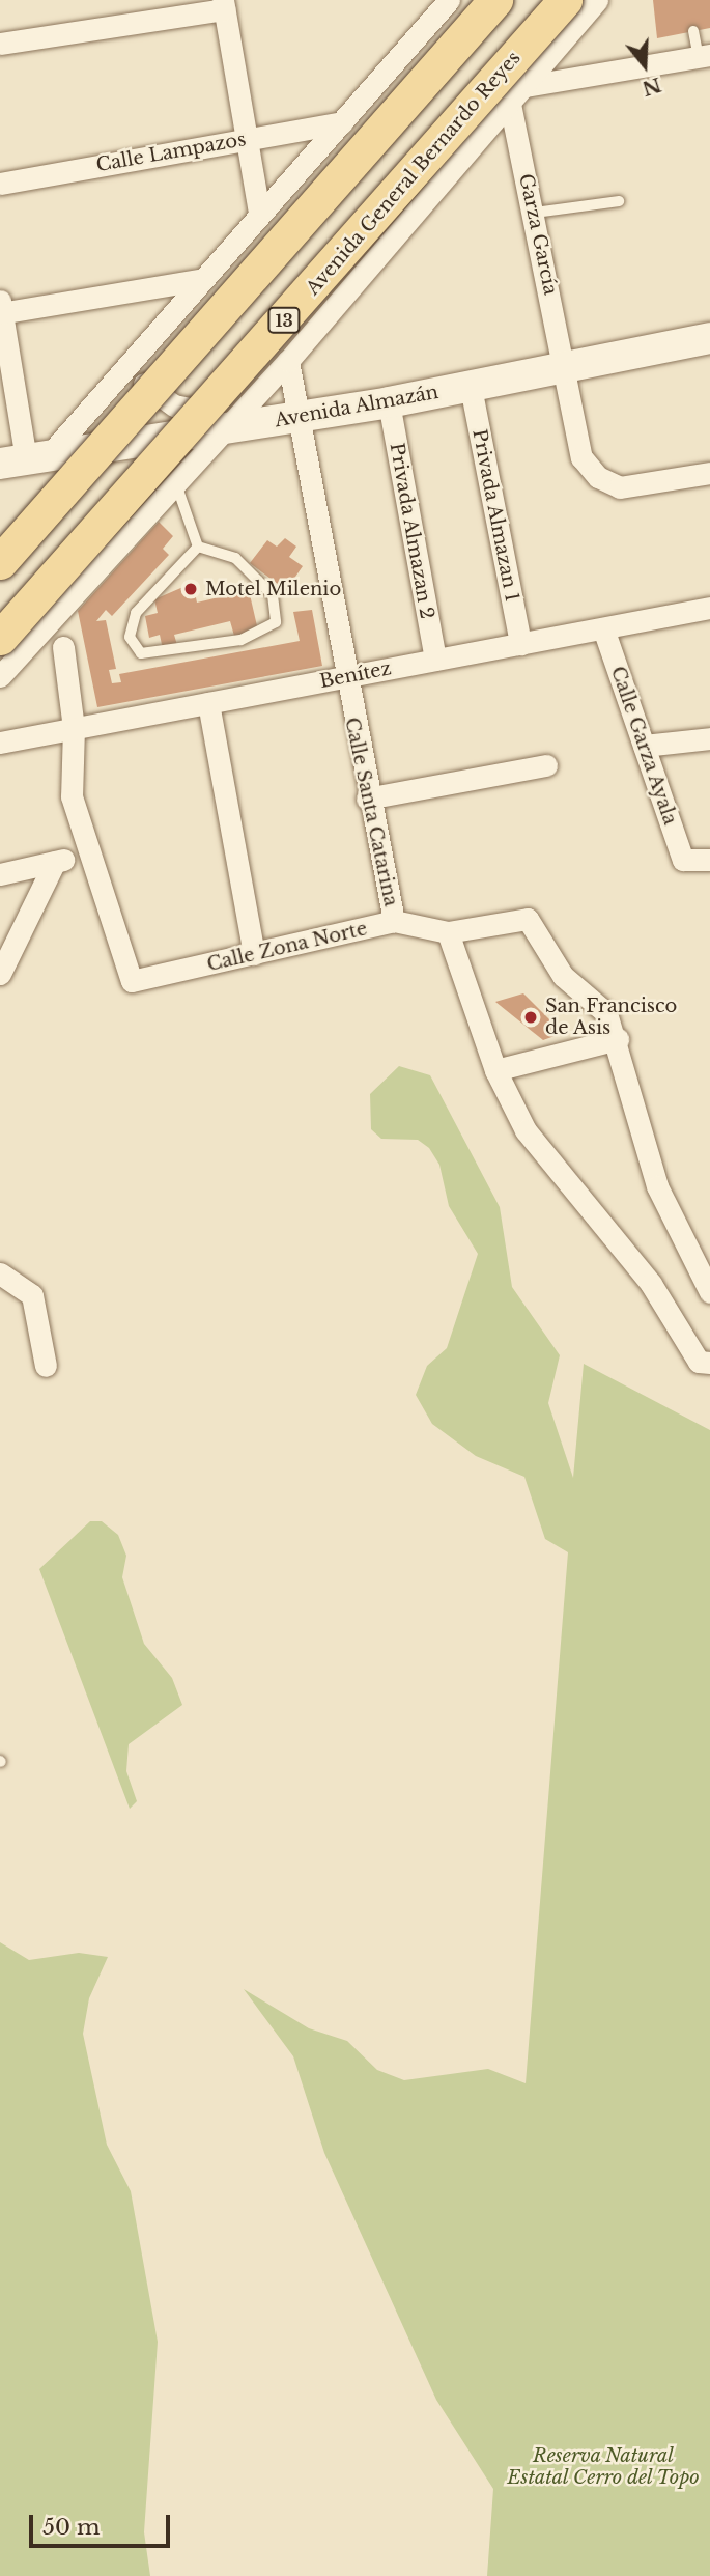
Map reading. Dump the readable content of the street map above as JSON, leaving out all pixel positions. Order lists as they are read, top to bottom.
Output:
{
  "streets": {
    "main road": ["Avenida General Bernardo Reyes", "13", "Avenida Almazán"],
    "street": [
      "Calle Lampazos",
      "Garza García",
      "Privada Almazan 1",
      "Privada Almazan 2",
      "Benítez",
      "Calle Garza Ayala",
      "Calle Santa Catarina",
      "Calle Zona Norte"
    ]
  },
  "crossings": [
    ["Garza García", "Avenida Almazán"],
    ["Avenida Almazán", "Privada Almazan 1"],
    ["Avenida Almazán", "Privada Almazan 2"],
    ["Avenida Almazán", "Calle Santa Catarina"],
    ["Privada Almazan 1", "Benítez"],
    ["Privada Almazan 2", "Benítez"],
    ["Benítez", "Calle Garza Ayala"],
    ["Benítez", "Calle Santa Catarina"],
    ["Calle Santa Catarina", "Calle Zona Norte"]
  ],
  "parks": ["Reserva Natural Estatal Cerro del Topo"],
  "places": ["Motel Milenio", "San Francisco de Asis"],
  "scale_bar": "50 m",
  "north": "bottom"
}
